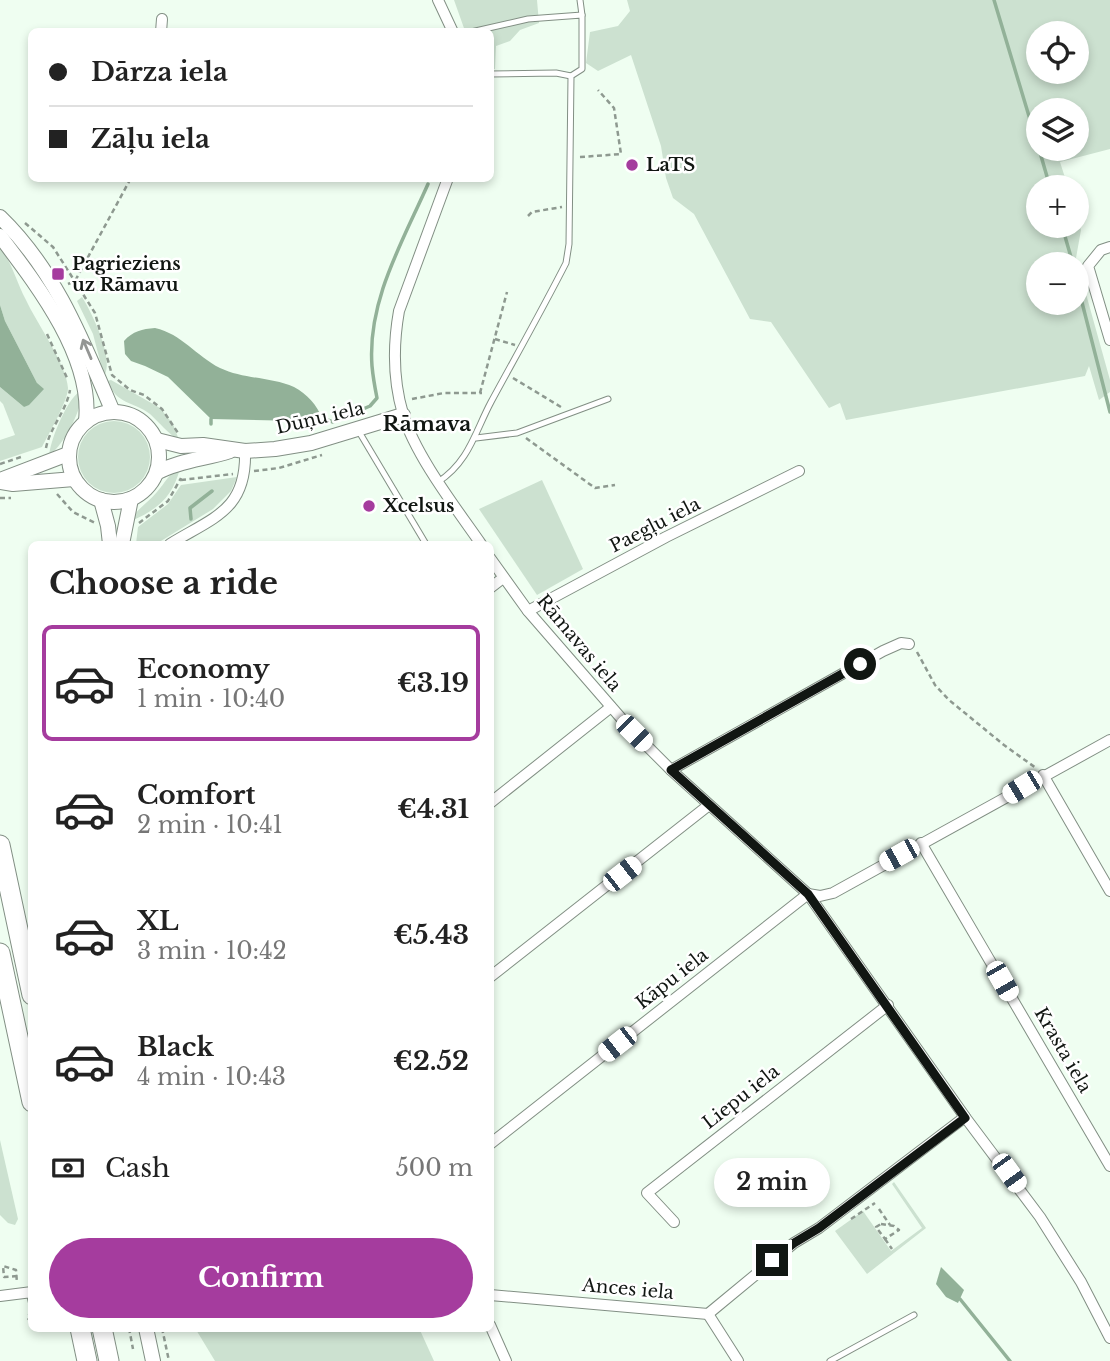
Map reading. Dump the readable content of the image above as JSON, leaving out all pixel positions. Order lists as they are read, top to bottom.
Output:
{
  "streets": {
    "main road": ["Dūņu iela"],
    "street": [
      "Paegļu iela",
      "Rāmavas iela",
      "Kāpu iela",
      "Krasta iela",
      "Liepu iela",
      "Ances iela"
    ]
  },
  "crossings": [
    ["Paegļu iela", "Rāmavas iela"],
    ["Rāmavas iela", "Kāpu iela"],
    ["Rāmavas iela", "Liepu iela"]
  ],
  "districts": ["Rāmava"],
  "places": {
    "other": ["LaTS", "Xcelsus"],
    "transit": ["Pagrieziens uz Rāmavu"]
  },
  "page": {
    "map_buttons": ["+", "−"],
    "banner": ["Dārza iela", "Zāļu iela"],
    "heading": "Choose a ride",
    "list": [
      {
        "name": "Economy",
        "note": "1 min · 10:40",
        "value": "€3.19"
      },
      {
        "name": "Comfort",
        "note": "2 min · 10:41",
        "value": "€4.31"
      },
      {
        "name": "XL",
        "note": "3 min · 10:42",
        "value": "€5.43"
      },
      {
        "name": "Black",
        "note": "4 min · 10:43",
        "value": "€2.52"
      }
    ],
    "pay": ["Cash", "500 m"],
    "bubble": "2 min",
    "buttons": "Confirm"
  }
}
